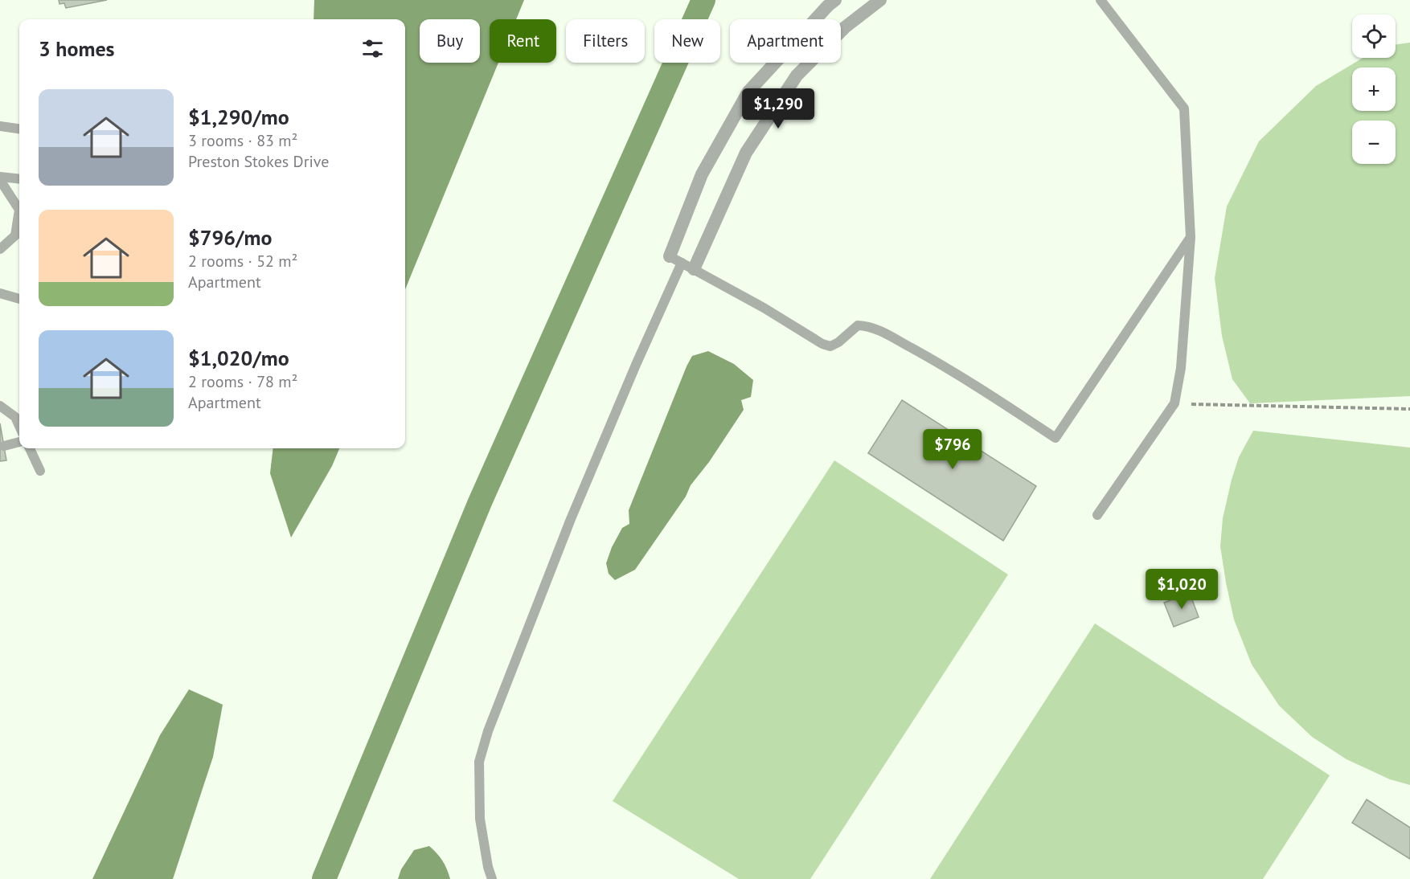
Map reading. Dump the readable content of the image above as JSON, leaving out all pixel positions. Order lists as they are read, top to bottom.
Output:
{
  "page": {
    "map_buttons": ["+", "−"],
    "chip": [
      "Buy",
      "Rent",
      "Filters",
      "New",
      "Apartment"
    ],
    "heading": "3 homes",
    "list": [
      {
        "name": "$1,290/mo",
        "note": "3 rooms · 83 m² · Preston Stokes Drive"
      },
      {
        "name": "$796/mo",
        "note": "2 rooms · 52 m² · Apartment"
      },
      {
        "name": "$1,020/mo",
        "note": "2 rooms · 78 m² · Apartment"
      }
    ],
    "price": ["$1,290", "$796", "$1,020"]
  }
}
